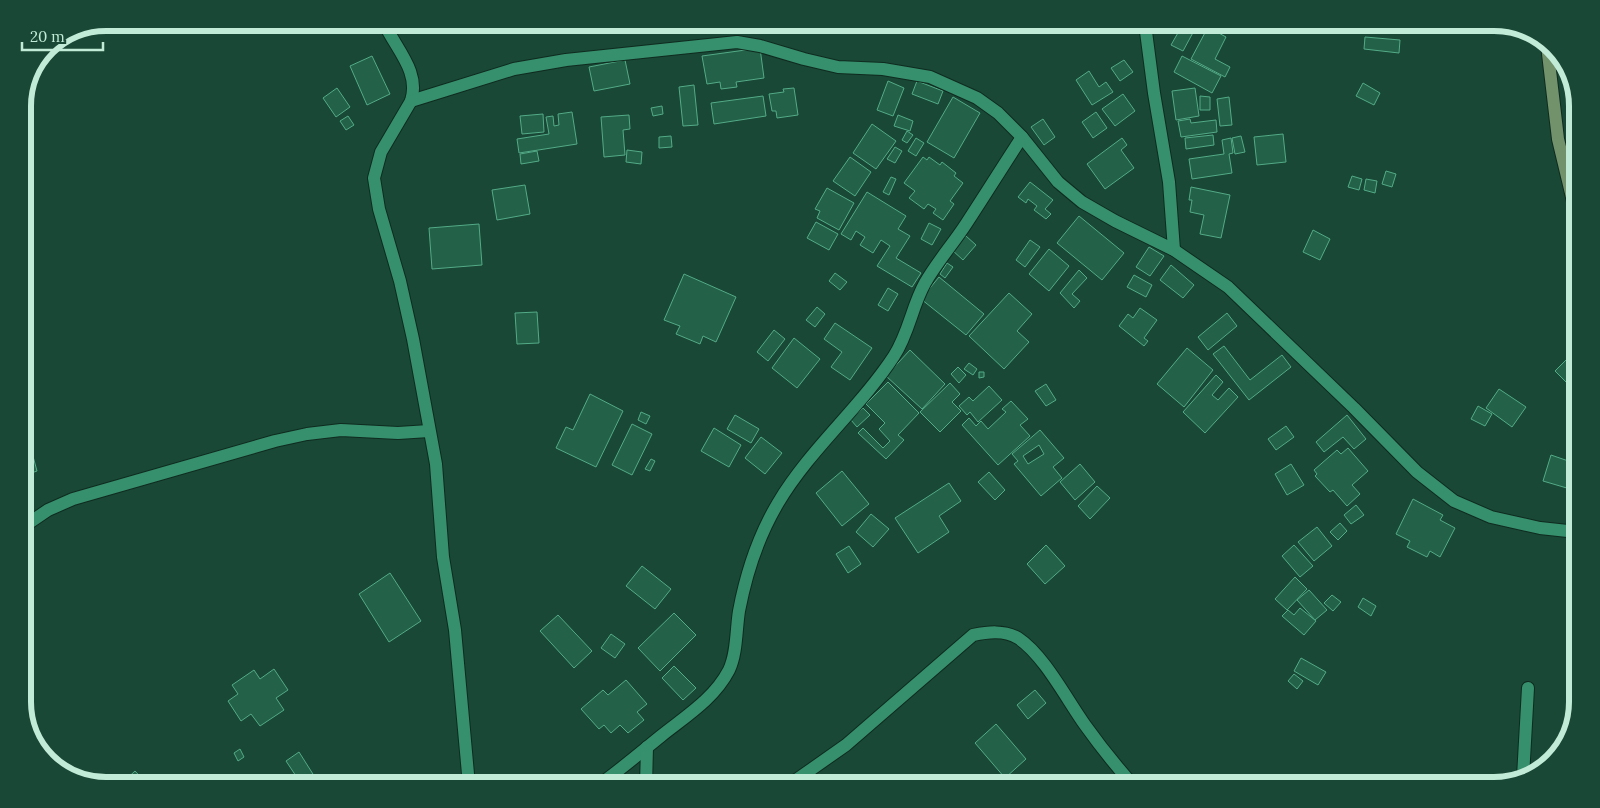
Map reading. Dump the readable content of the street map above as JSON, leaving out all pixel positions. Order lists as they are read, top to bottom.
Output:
{
  "scale_bar": "20 m"
}
